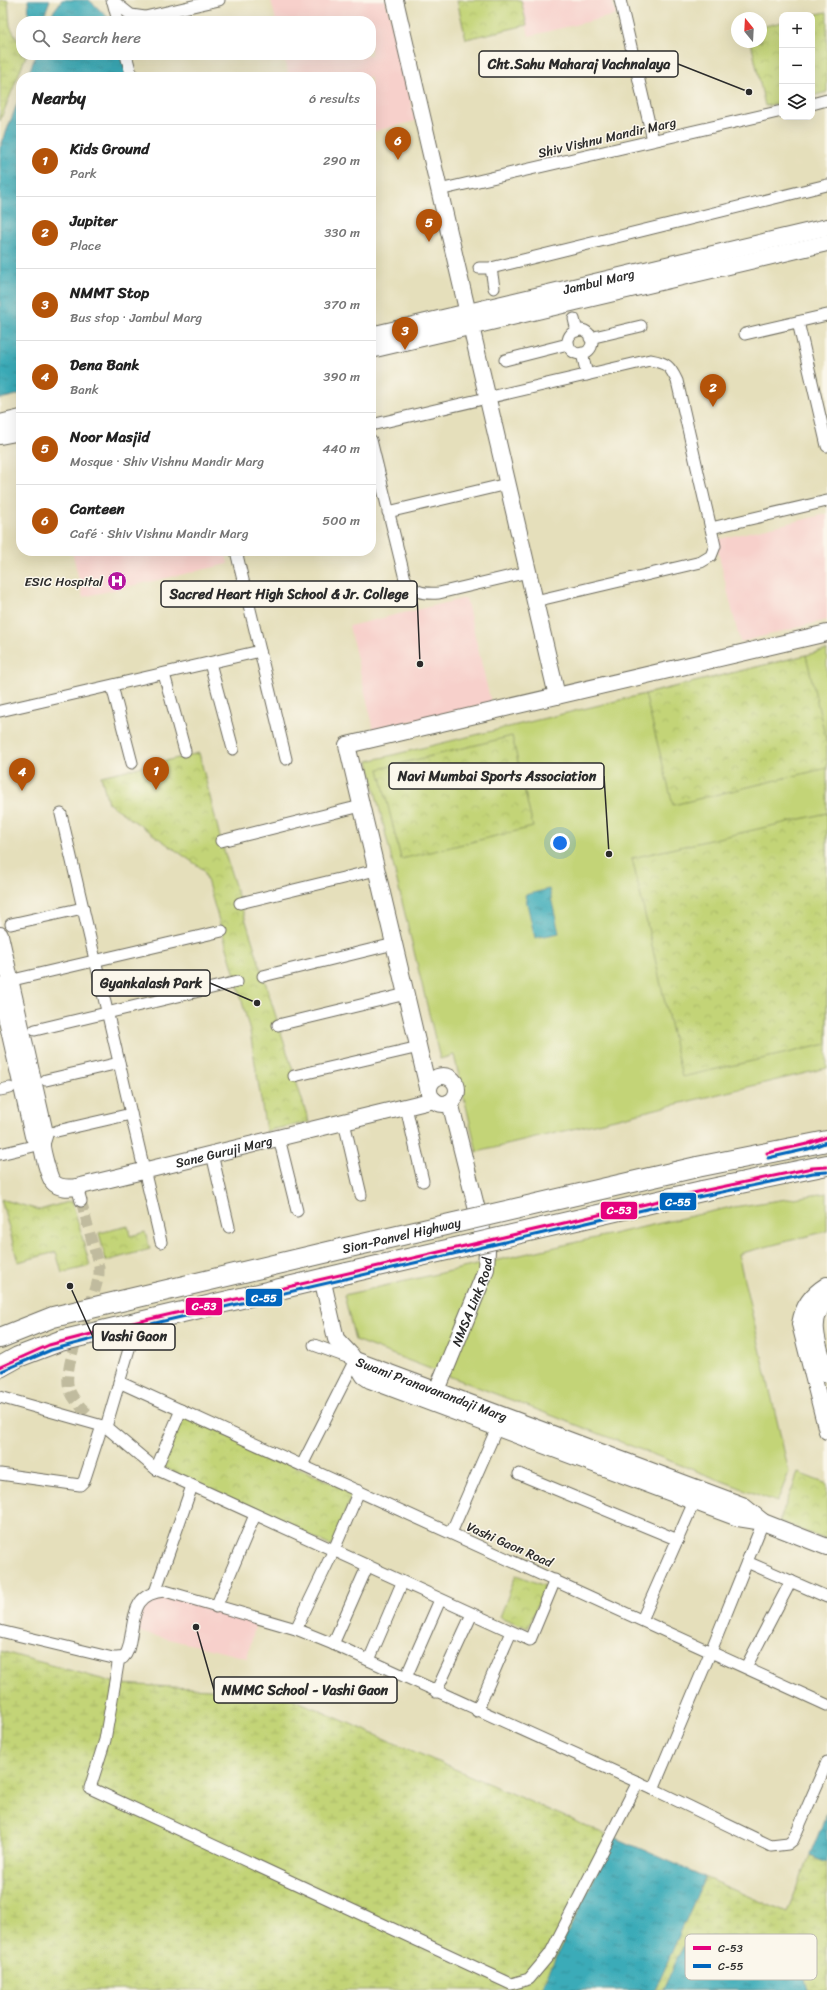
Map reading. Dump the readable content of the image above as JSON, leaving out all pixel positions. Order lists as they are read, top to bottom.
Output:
{
  "streets": {
    "highway": ["Sion-Panvel Highway"],
    "street": [
      "Shiv Vishnu Mandir Marg",
      "Jambul Marg",
      "Sane Guruji Marg",
      "NMSA Link Road",
      "Swami Pranavanandaji Marg",
      "Vashi Gaon Road"
    ]
  },
  "crossings": [
    ["Sane Guruji Marg", "NMSA Link Road"],
    ["NMSA Link Road", "Swami Pranavanandaji Marg"]
  ],
  "places": {
    "other": [
      "Cht.Sahu Maharaj Vachnalaya",
      "Sacred Heart High School & Jr. College",
      "Navi Mumbai Sports Association",
      "Gyankalash Park",
      "Vashi Gaon",
      "NMMC School - Vashi Gaon"
    ],
    "hospital": ["ESIC Hospital"]
  },
  "lines": ["transit line C-53", "transit line C-55"],
  "legend": ["C-53", "C-55"],
  "north": "top",
  "page": {
    "map_buttons": ["+", "−"],
    "search": "Search here",
    "heading": ["Nearby", "6 results"],
    "list": [
      {
        "mark": "1",
        "name": "Kids Ground",
        "note": "Park",
        "value": "290 m"
      },
      {
        "mark": "2",
        "name": "Jupiter",
        "note": "Place",
        "value": "330 m"
      },
      {
        "mark": "3",
        "name": "NMMT Stop",
        "note": "Bus stop · Jambul Marg",
        "value": "370 m"
      },
      {
        "mark": "4",
        "name": "Dena Bank",
        "note": "Bank",
        "value": "390 m"
      },
      {
        "mark": "5",
        "name": "Noor Masjid",
        "note": "Mosque · Shiv Vishnu Mandir Marg",
        "value": "440 m"
      },
      {
        "mark": "6",
        "name": "Canteen",
        "note": "Café · Shiv Vishnu Mandir Marg",
        "value": "500 m"
      }
    ],
    "pins": [
      "6",
      "5",
      "3",
      "2",
      "1",
      "4"
    ]
  }
}
